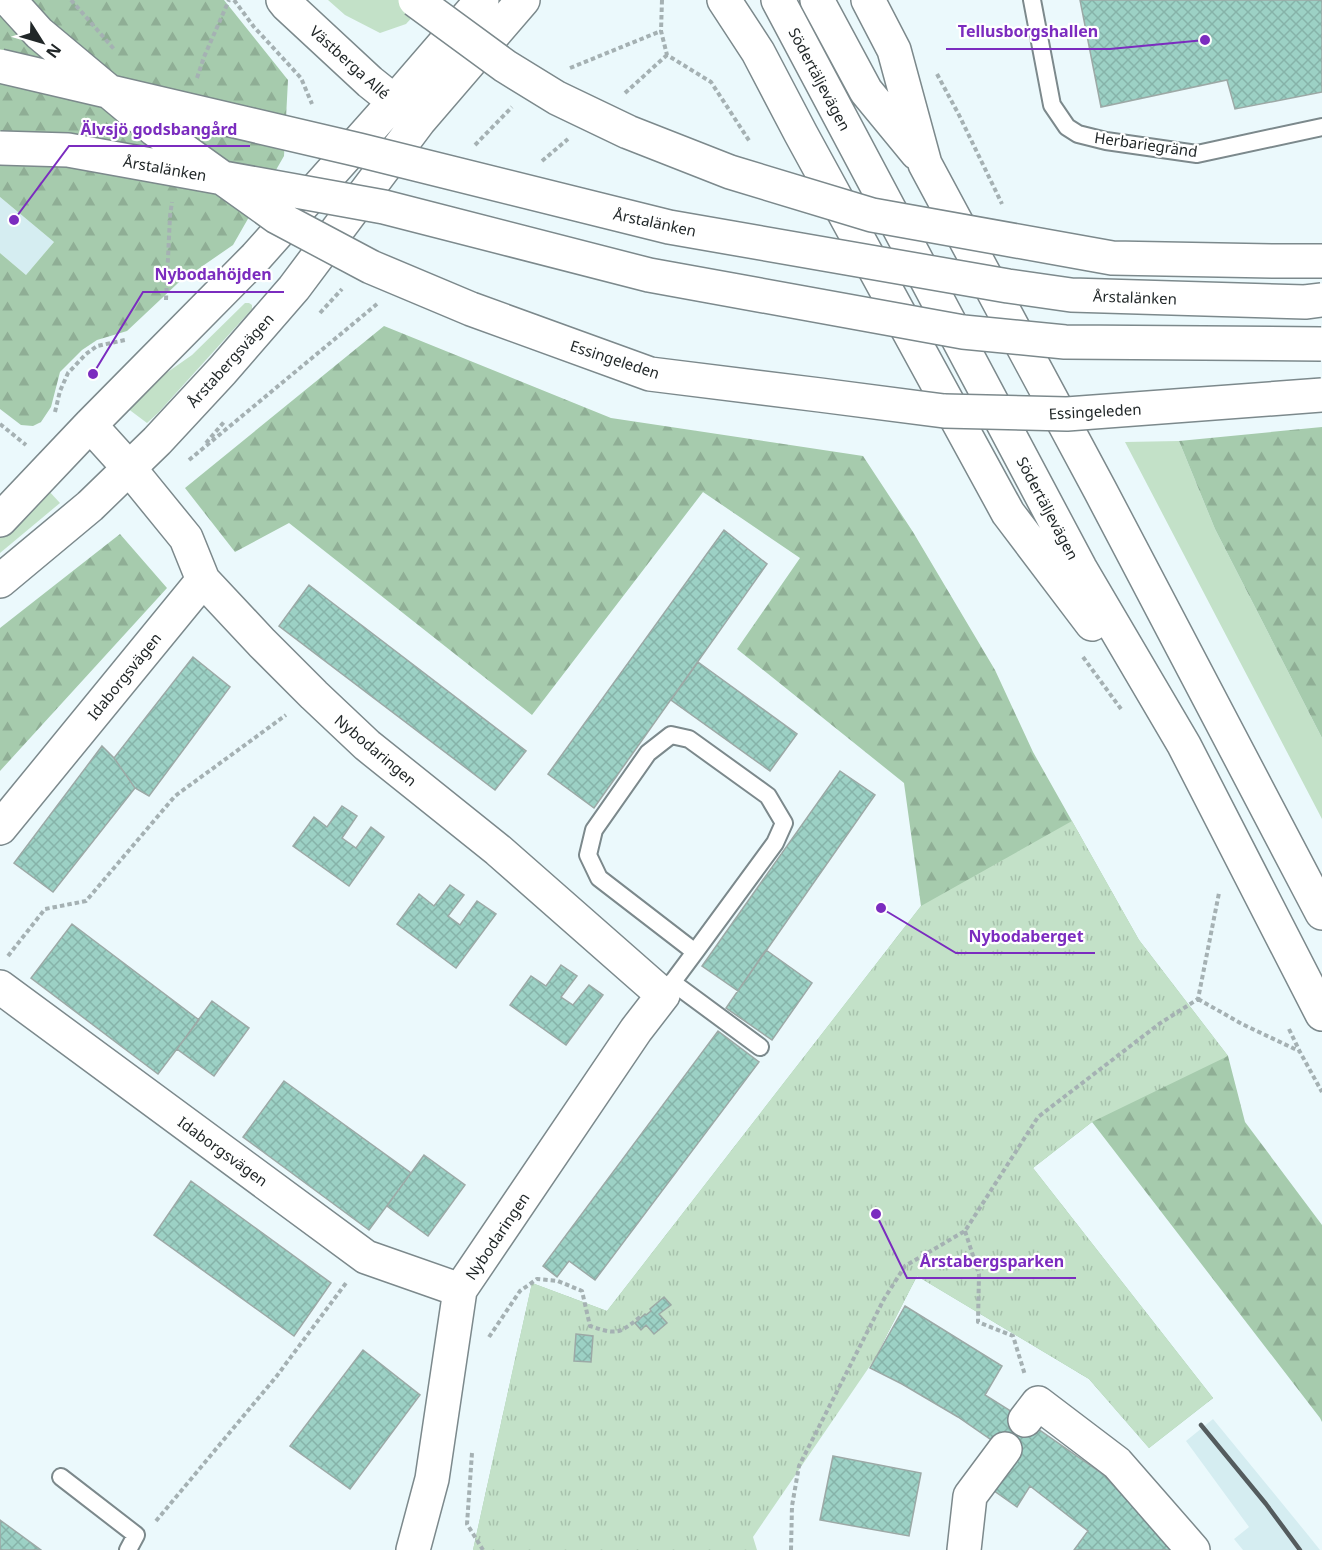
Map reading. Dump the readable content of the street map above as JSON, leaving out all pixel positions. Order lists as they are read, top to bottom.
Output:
{
  "streets": {
    "main road": [
      "Västberga Allé",
      "Södertäljevägen",
      "Årstalänken",
      "Essingeleden",
      "Årstabergsvägen",
      "Idaborgsvägen",
      "Nybodaringen"
    ],
    "lane": ["Herbariegränd"]
  },
  "crossings": [
    ["Västberga Allé", "Årstabergsvägen"],
    ["Årstabergsvägen", "Nybodaringen"],
    ["Idaborgsvägen", "Nybodaringen"]
  ],
  "places": [
    "Tellusborgshallen",
    "Älvsjö godsbangård",
    "Nybodahöjden",
    "Nybodaberget",
    "Årstabergsparken"
  ],
  "north": "bottom right"
}
